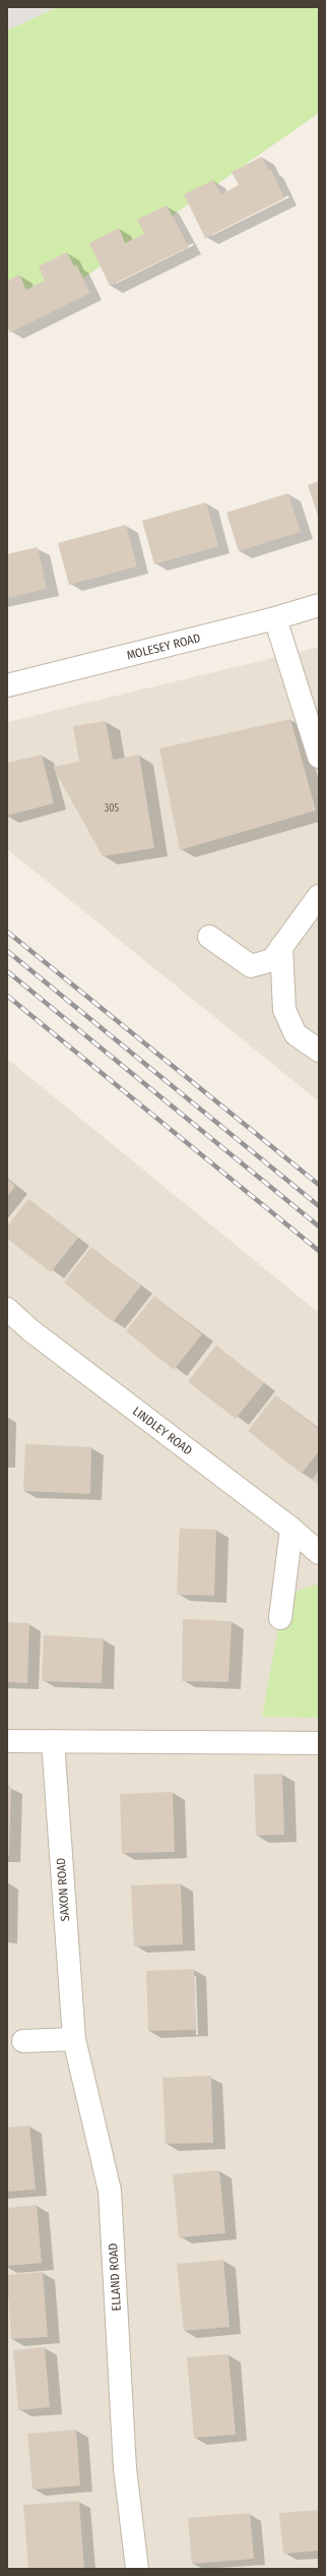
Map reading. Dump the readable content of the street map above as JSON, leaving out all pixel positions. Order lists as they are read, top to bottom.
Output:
{
  "streets": {
    "street": [
      "MOLESEY ROAD",
      "LINDLEY ROAD",
      "SAXON ROAD",
      "ELLAND ROAD"
    ]
  },
  "crossings": [
    ["SAXON ROAD", "ELLAND ROAD"]
  ],
  "house_numbers": ["305"]
}
